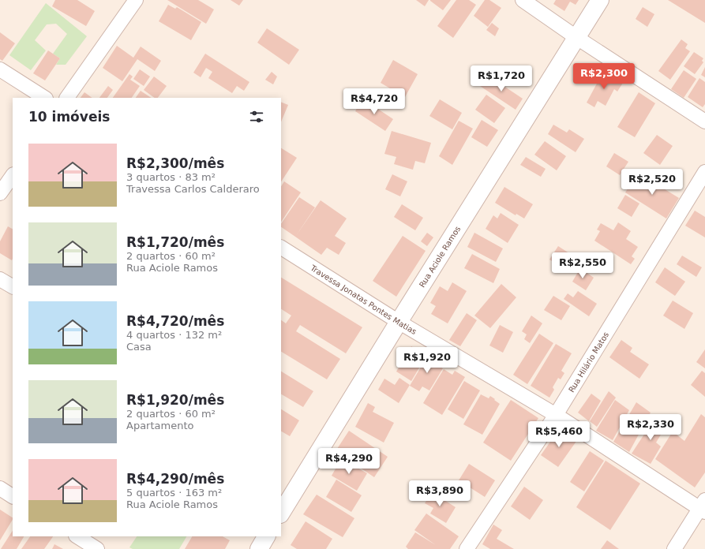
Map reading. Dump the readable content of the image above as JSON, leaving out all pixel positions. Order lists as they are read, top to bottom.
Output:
{
  "streets": {
    "street": ["Rua Aciole Ramos", "Travessa Jonatas Pontes Matias", "Rua Hilário Matos"]
  },
  "crossings": [
    ["Rua Aciole Ramos", "Travessa Jonatas Pontes Matias"],
    ["Travessa Jonatas Pontes Matias", "Rua Hilário Matos"]
  ],
  "page": {
    "price": [
      "R$2,300",
      "R$1,720",
      "R$4,720",
      "R$2,520",
      "R$2,550",
      "R$1,920",
      "R$2,330",
      "R$5,460",
      "R$4,290",
      "R$3,890"
    ],
    "heading": "10 imóveis",
    "list": [
      {
        "name": "R$2,300/mês",
        "note": "3 quartos · 83 m² · Travessa Carlos Calderaro"
      },
      {
        "name": "R$1,720/mês",
        "note": "2 quartos · 60 m² · Rua Aciole Ramos"
      },
      {
        "name": "R$4,720/mês",
        "note": "4 quartos · 132 m² · Casa"
      },
      {
        "name": "R$1,920/mês",
        "note": "2 quartos · 60 m² · Apartamento"
      },
      {
        "name": "R$4,290/mês",
        "note": "5 quartos · 163 m² · Rua Aciole Ramos"
      }
    ]
  }
}
